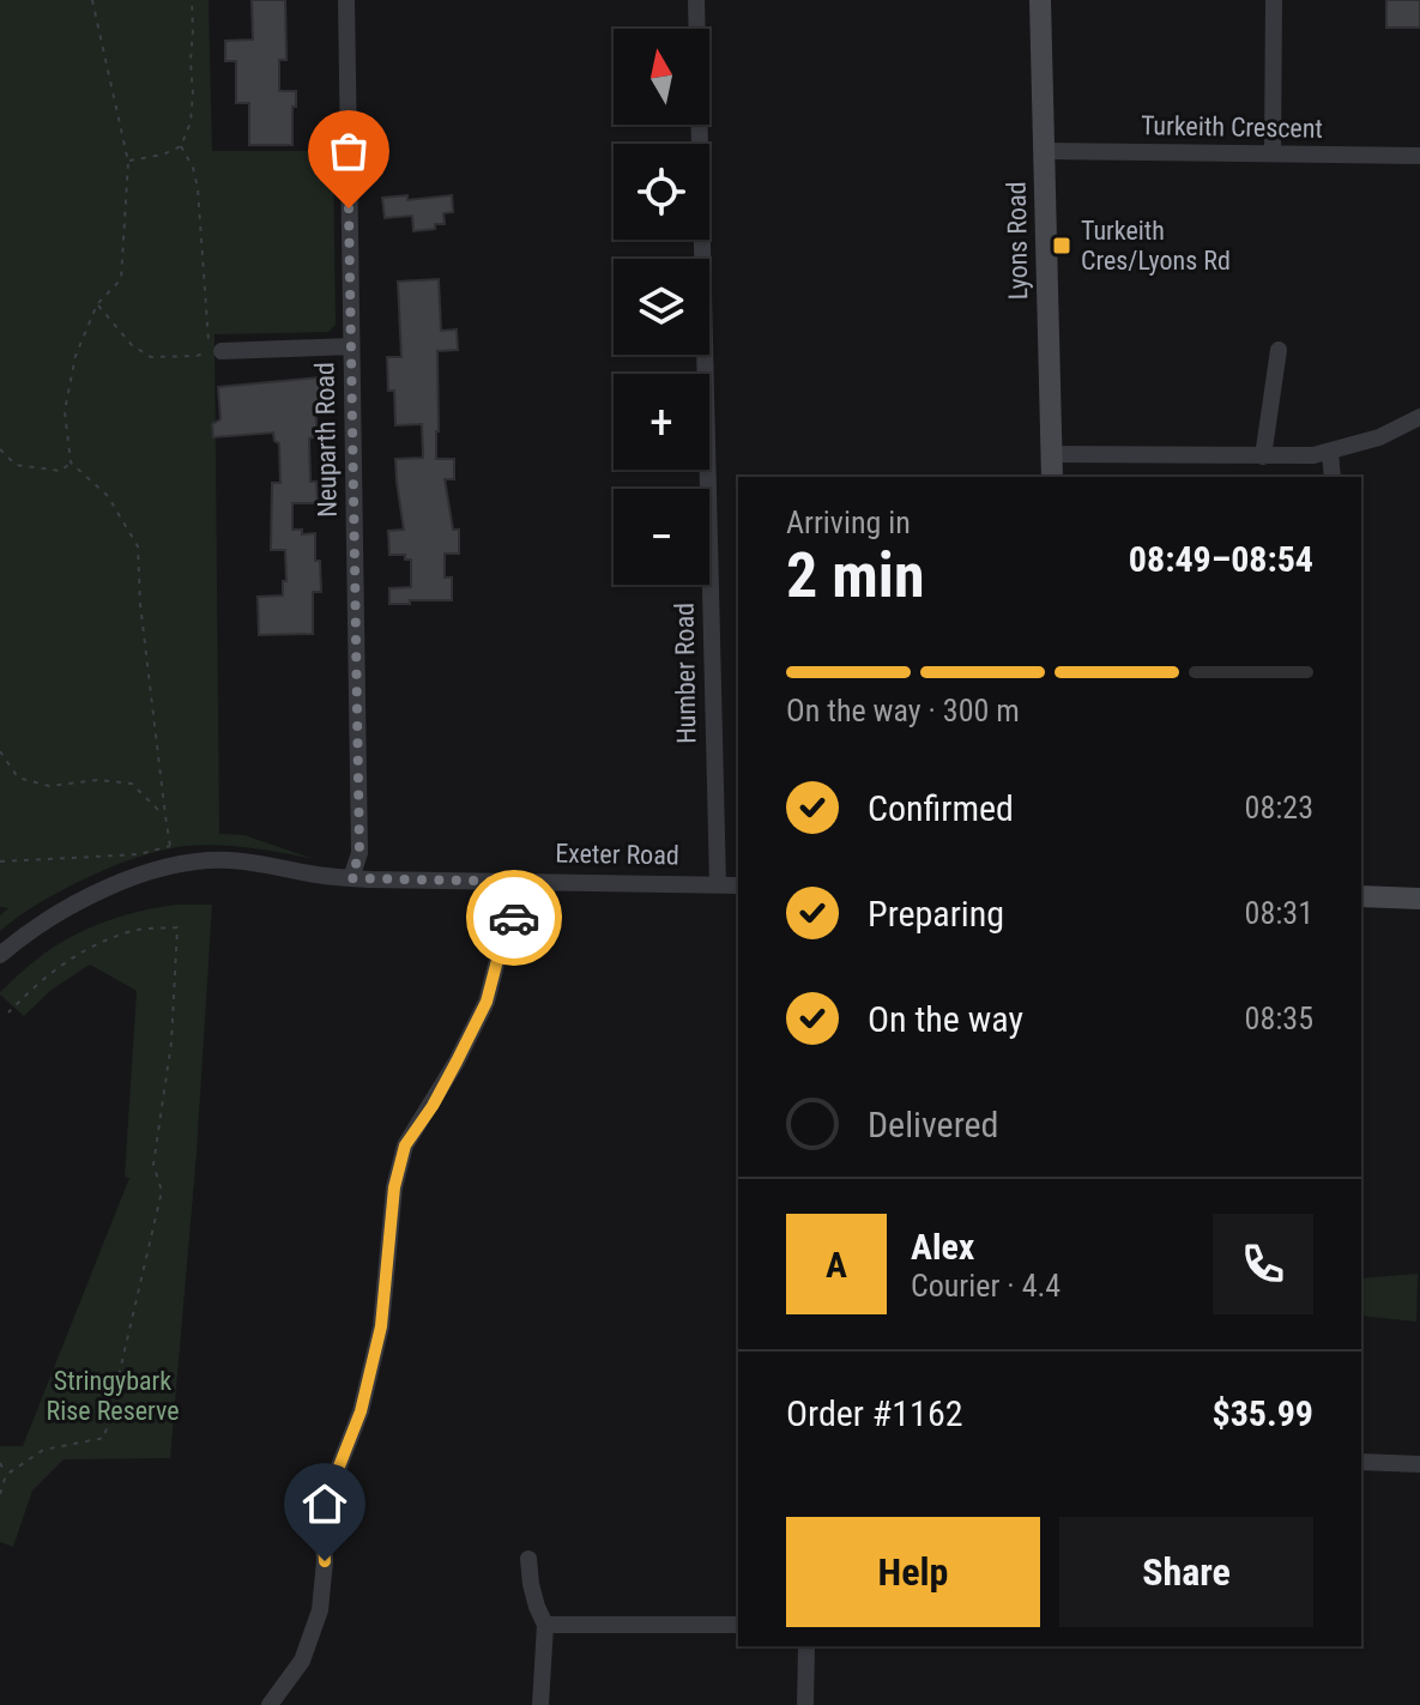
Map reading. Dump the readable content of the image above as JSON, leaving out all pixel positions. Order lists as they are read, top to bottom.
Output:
{
  "streets": {
    "main road": ["Lyons Road"],
    "street": [
      "Turkeith Crescent",
      "Neuparth Road",
      "Humber Road",
      "Exeter Road"
    ]
  },
  "crossings": [
    ["Turkeith Crescent", "Lyons Road"],
    ["Neuparth Road", "Exeter Road"],
    ["Humber Road", "Exeter Road"]
  ],
  "parks": ["Stringybark Rise Reserve"],
  "places": {
    "transit": ["Turkeith Cres/Lyons Rd"]
  },
  "north": "top",
  "page": {
    "map_buttons": ["+", "−"],
    "heading": ["2 min", "Arriving in", "08:49–08:54"],
    "panel": [
      "Alex",
      "Courier · 4.4",
      "Order #1162",
      "$35.99"
    ],
    "bar": "On the way · 300 m",
    "list": [
      ["Confirmed", "08:23"],
      ["Preparing", "08:31"],
      ["On the way", "08:35"],
      "Delivered"
    ],
    "round": "A",
    "buttons": ["Help", "Share"]
  }
}
